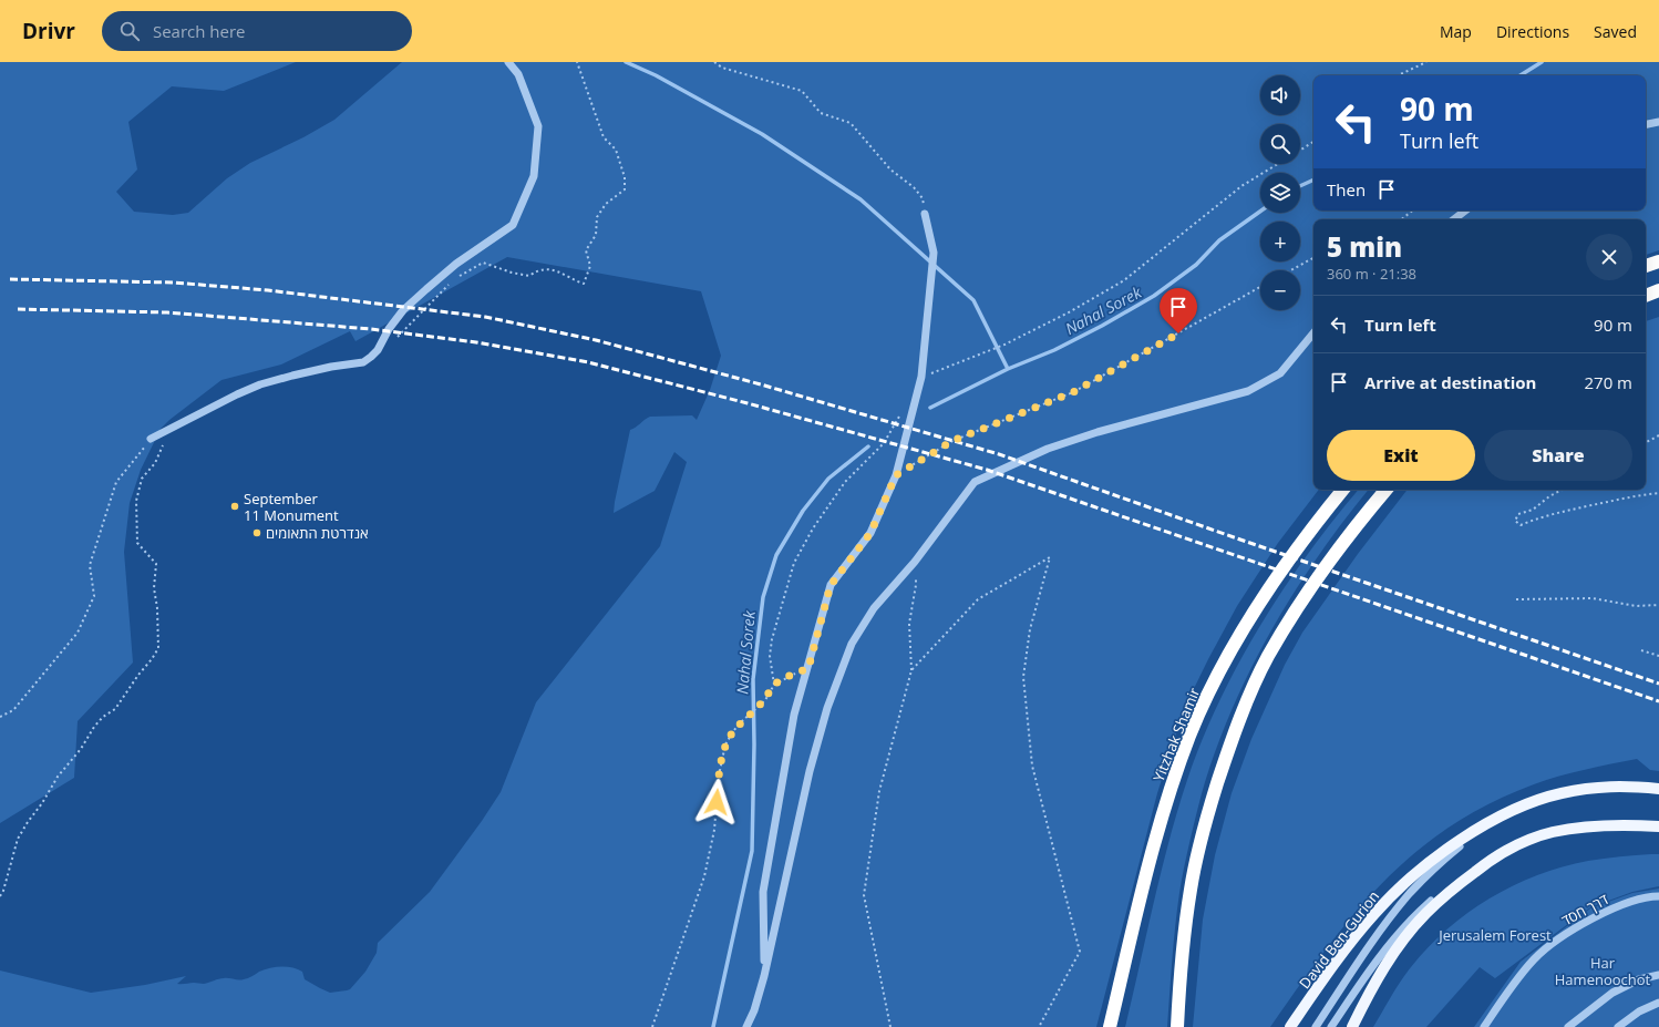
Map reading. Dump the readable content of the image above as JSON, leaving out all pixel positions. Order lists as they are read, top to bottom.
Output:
{
  "streets": {
    "highway": ["Yitzhak Shamir"],
    "main road": ["David Ben-Gurion"],
    "street": ["דרך חסד"]
  },
  "water": ["Nahal Sorek"],
  "parks": ["Jerusalem Forest", "Har Hamenoochot"],
  "places": ["September 11 Monument", "אנדרטת התאומים"],
  "page": {
    "header": "Drivr",
    "search": "Search here",
    "nav": ["Map", "Directions", "Saved"],
    "map_buttons": ["+", "−"],
    "turn": ["90 m", "Turn left"],
    "then": "Then",
    "heading": ["5 min", "360 m · 21:38"],
    "list": [
      {
        "name": "Turn left",
        "value": "90 m"
      },
      {
        "name": "Arrive at destination",
        "value": "270 m"
      }
    ],
    "buttons": ["Exit", "Share"]
  }
}
